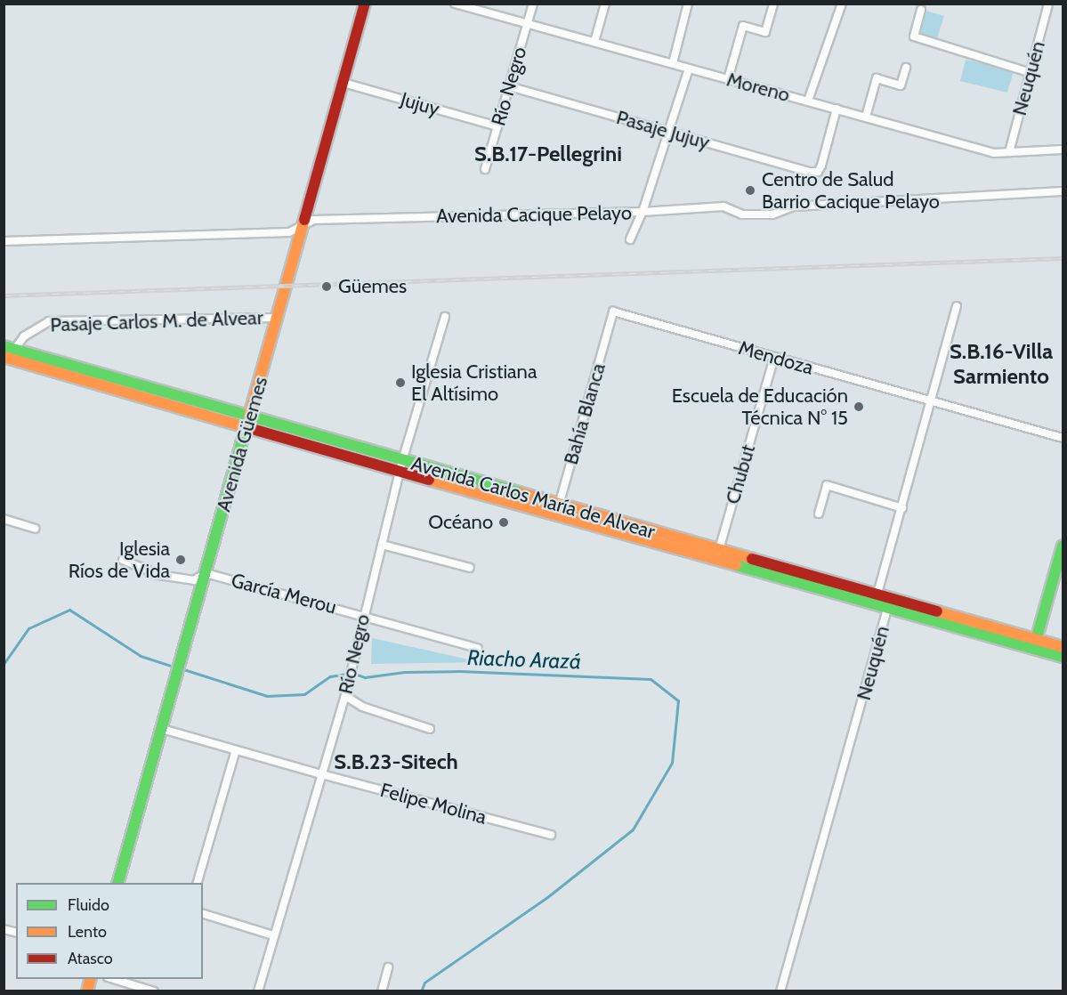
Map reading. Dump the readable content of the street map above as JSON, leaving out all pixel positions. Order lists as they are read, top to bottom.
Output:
{
  "streets": {
    "main road": ["Avenida Güemes", "Avenida Carlos María de Alvear"],
    "street": [
      "Neuquén",
      "Río Negro",
      "Moreno",
      "Jujuy",
      "Pasaje Jujuy",
      "Avenida Cacique Pelayo",
      "Pasaje Carlos M. de Alvear",
      "Mendoza",
      "Bahía Blanca",
      "Chubut",
      "García Merou",
      "Felipe Molina"
    ]
  },
  "crossings": [
    ["Neuquén", "Moreno"],
    ["Neuquén", "Avenida Carlos María de Alvear"],
    ["Río Negro", "Moreno"],
    ["Río Negro", "Jujuy"],
    ["Río Negro", "Pasaje Jujuy"],
    ["Río Negro", "Avenida Carlos María de Alvear"],
    ["Río Negro", "García Merou"],
    ["Río Negro", "Felipe Molina"],
    ["Moreno", "Pasaje Jujuy"],
    ["Jujuy", "Avenida Güemes"],
    ["Avenida Cacique Pelayo", "Avenida Güemes"],
    ["Pasaje Carlos M. de Alvear", "Avenida Güemes"],
    ["Pasaje Carlos M. de Alvear", "Avenida Carlos María de Alvear"],
    ["Mendoza", "Bahía Blanca"],
    ["Mendoza", "Chubut"],
    ["Bahía Blanca", "Avenida Carlos María de Alvear"],
    ["Avenida Güemes", "Avenida Carlos María de Alvear"],
    ["Avenida Güemes", "García Merou"],
    ["Avenida Güemes", "Felipe Molina"],
    ["Chubut", "Avenida Carlos María de Alvear"]
  ],
  "districts": ["S.B.17-Pellegrini", "S.B.16-Villa Sarmiento", "S.B.23-Sitech"],
  "water": ["Riacho Arazá"],
  "places": [
    "Centro de Salud Barrio Cacique Pelayo",
    "Güemes",
    "Iglesia Cristiana El Altísimo",
    "Escuela de Educación Técnica N° 15",
    "Océano",
    "Iglesia Ríos de Vida"
  ],
  "legend": ["Fluido", "Lento", "Atasco"]
}
